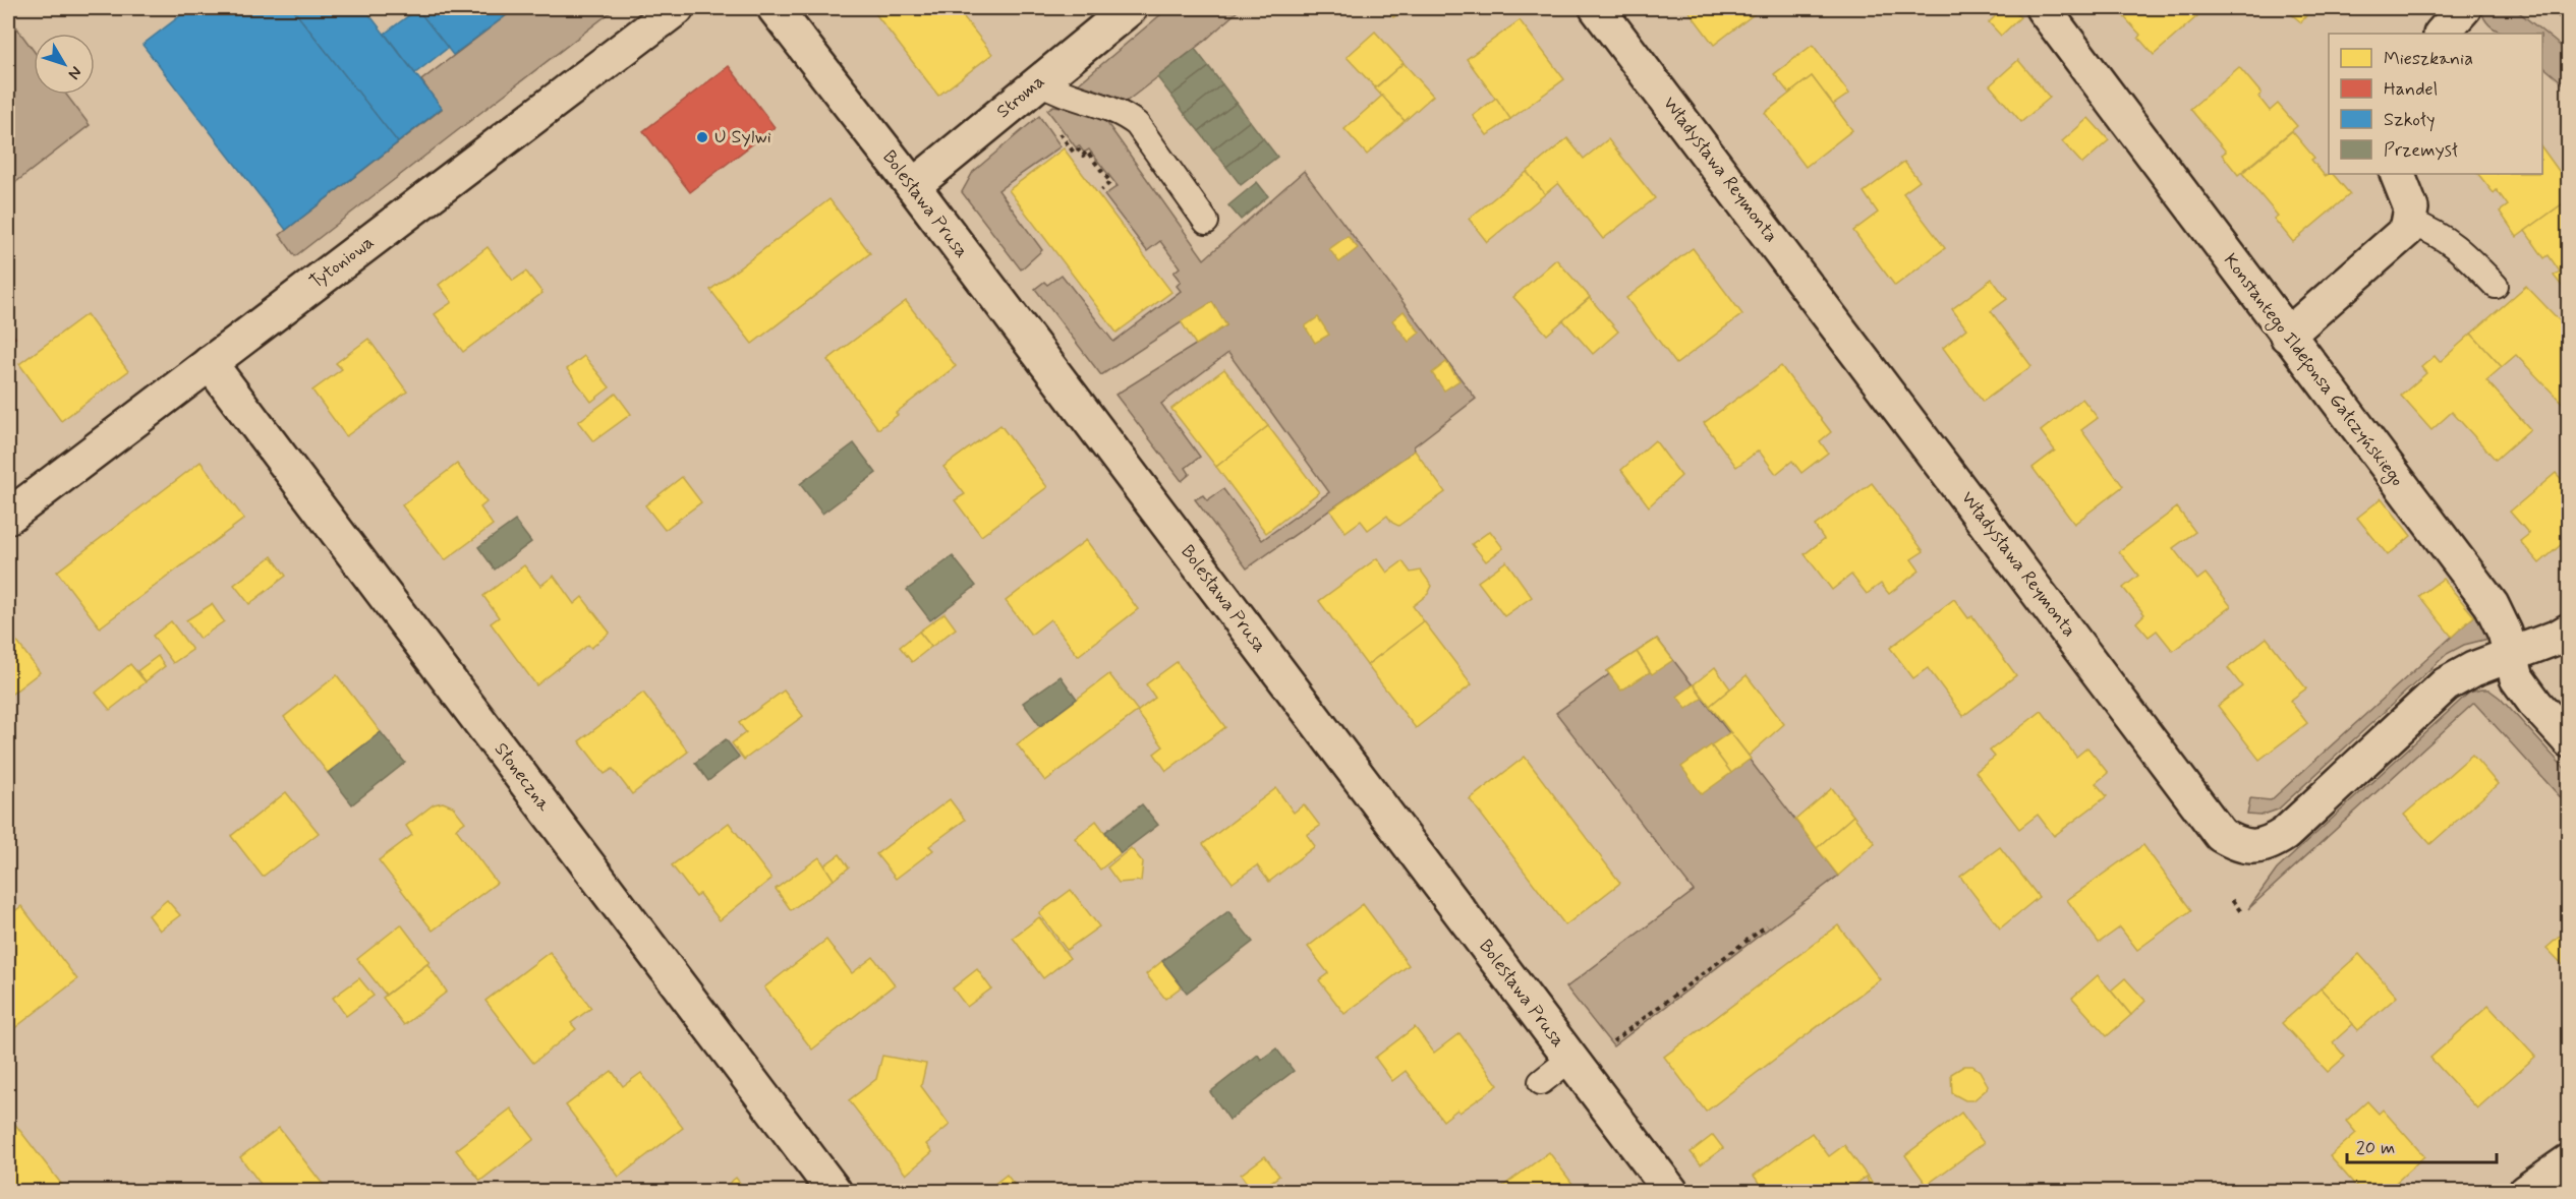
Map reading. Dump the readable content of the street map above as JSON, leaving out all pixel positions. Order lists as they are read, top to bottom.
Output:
{
  "streets": {
    "street": [
      "Stroma",
      "Władysława Reymonta",
      "Bolesława Prusa",
      "Tytoniowa",
      "Konstantego Ildefonsa Gałczyńskiego",
      "Słoneczna"
    ]
  },
  "crossings": [
    ["Stroma", "Bolesława Prusa"],
    ["Władysława Reymonta", "Konstantego Ildefonsa Gałczyńskiego"],
    ["Tytoniowa", "Słoneczna"]
  ],
  "places": ["U Sylwi"],
  "legend": [
    "Mieszkania",
    "Handel",
    "Szkoły",
    "Przemysł"
  ],
  "scale_bar": "20 m",
  "north": "bottom right"
}
